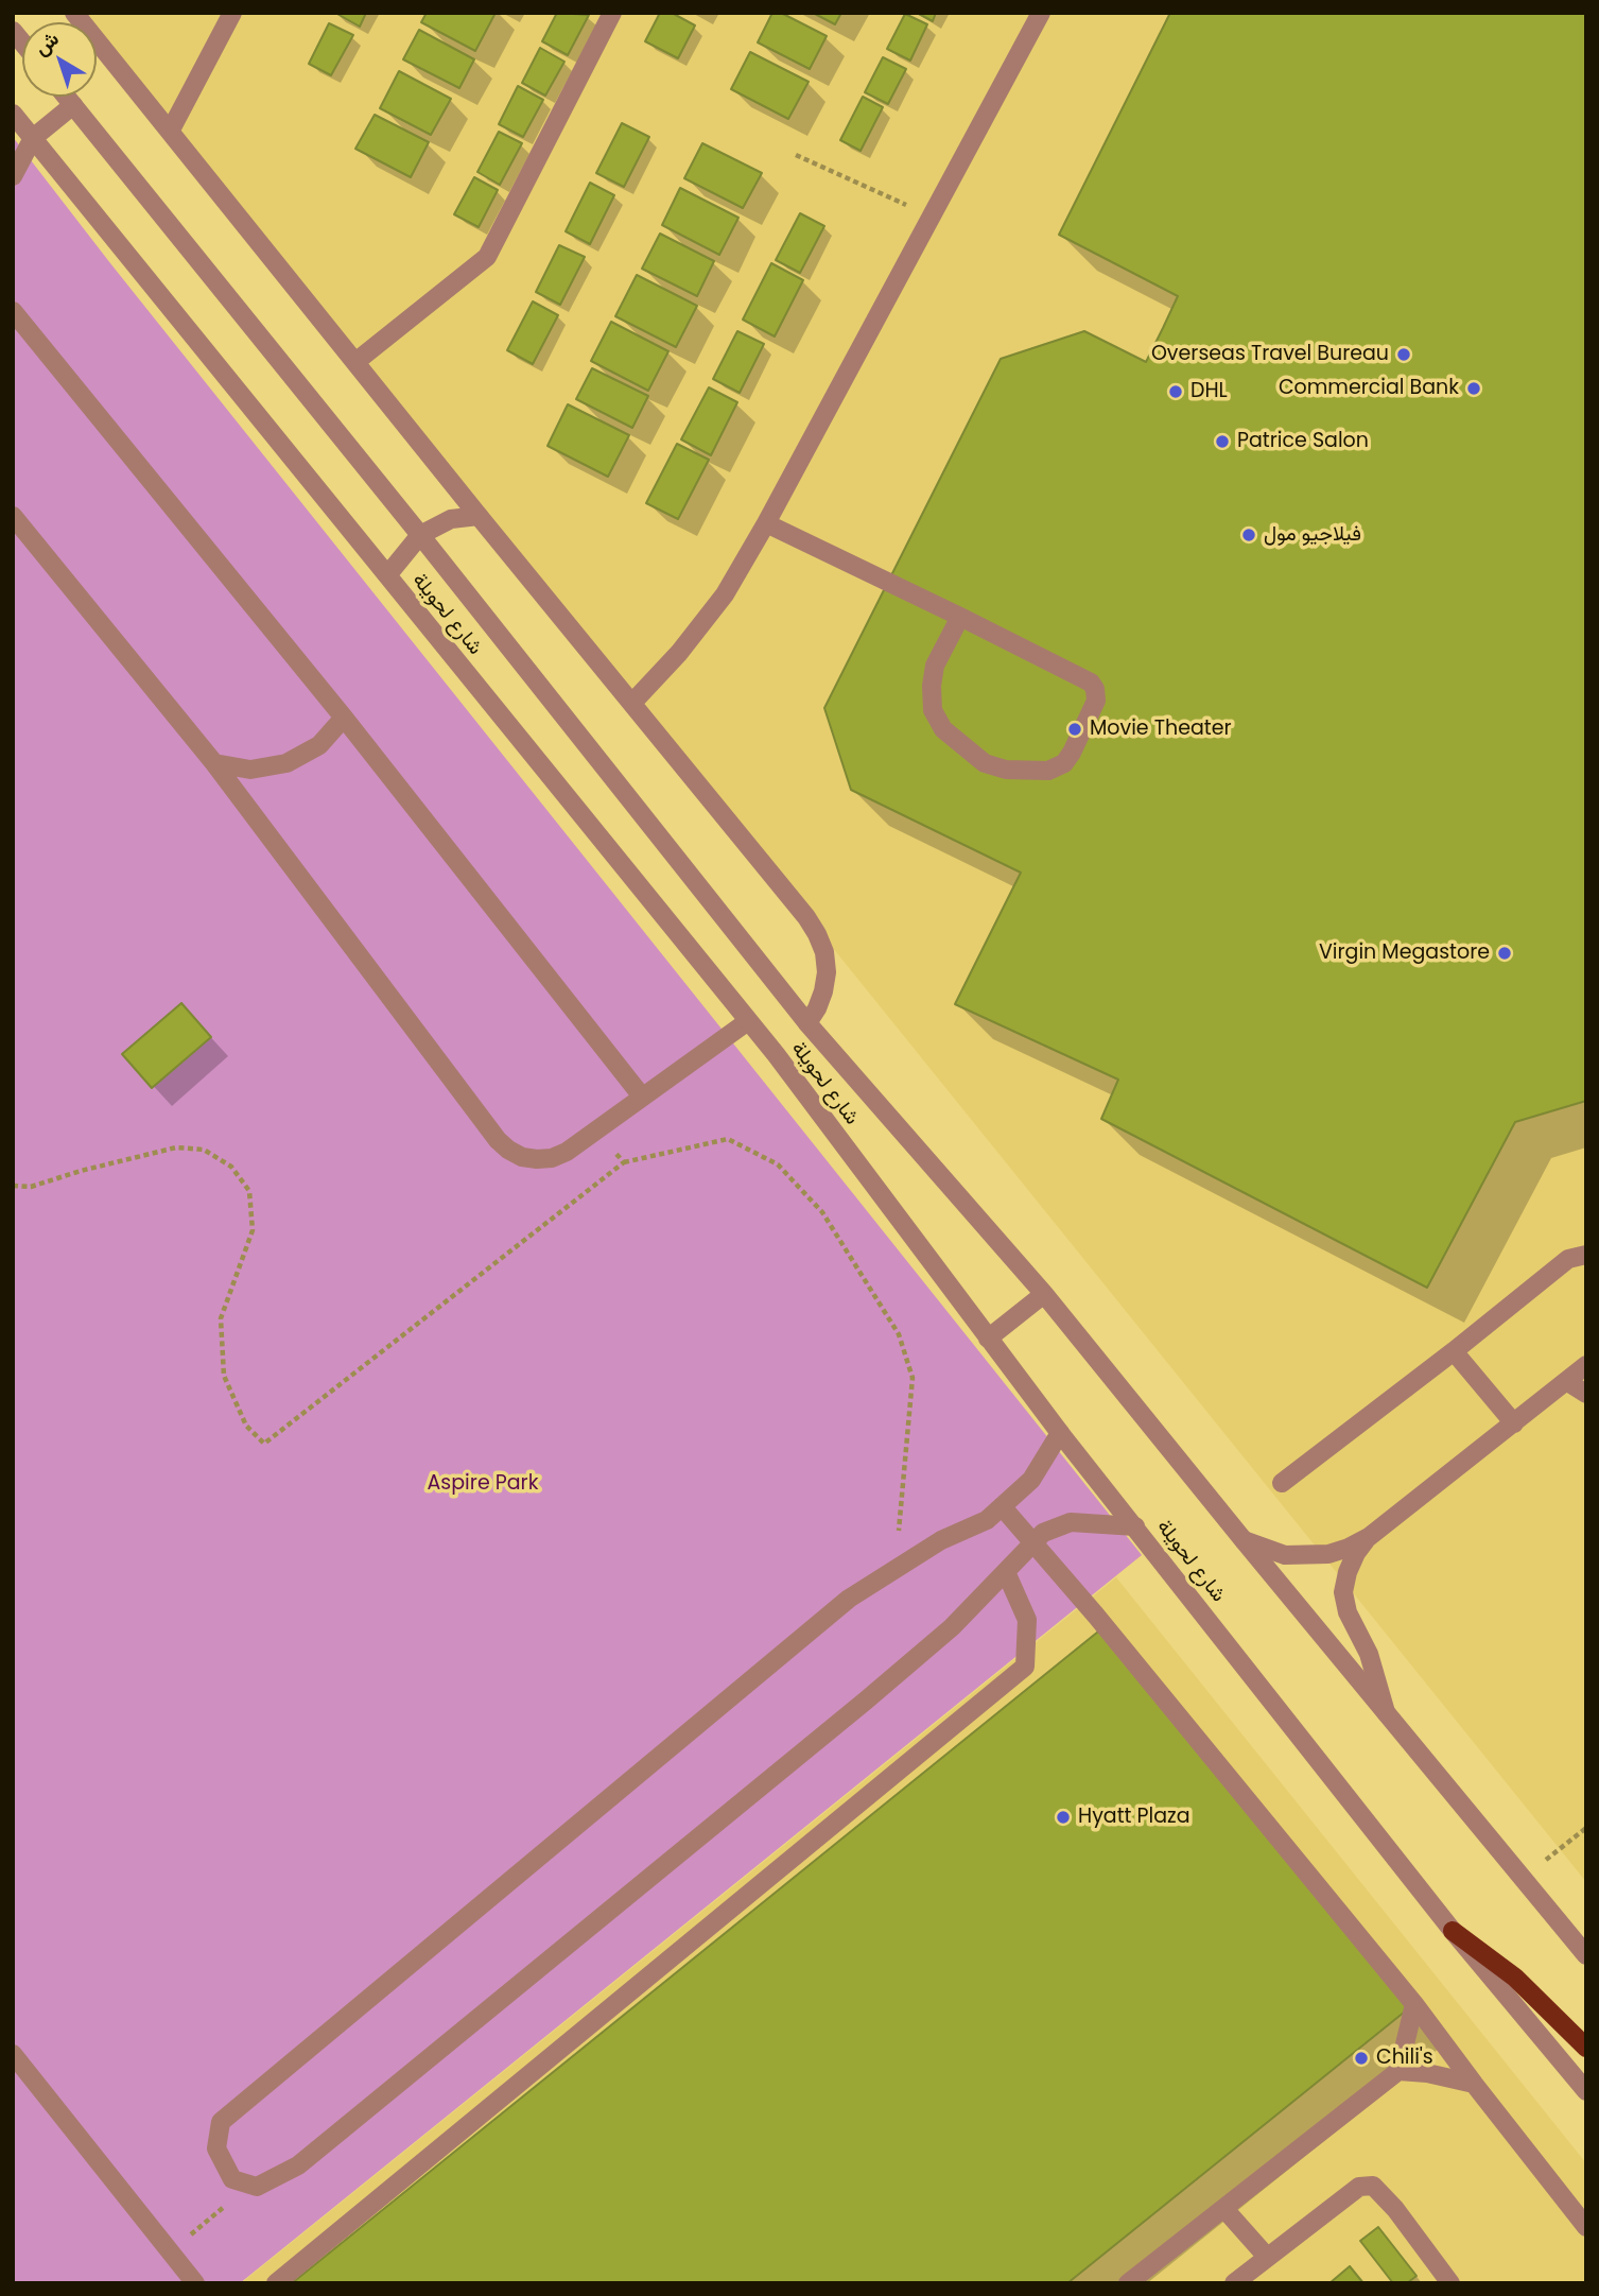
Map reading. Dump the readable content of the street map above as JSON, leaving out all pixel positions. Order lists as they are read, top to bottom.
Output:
{
  "streets": {
    "street": ["شارع لحويلة"]
  },
  "parks": ["Aspire Park"],
  "places": [
    "Overseas Travel Bureau",
    "Commercial Bank",
    "DHL",
    "Patrice Salon",
    "فيلاجيو مول",
    "Movie Theater",
    "Virgin Megastore",
    "Hyatt Plaza",
    "Chili's"
  ],
  "north": "top left"
}
